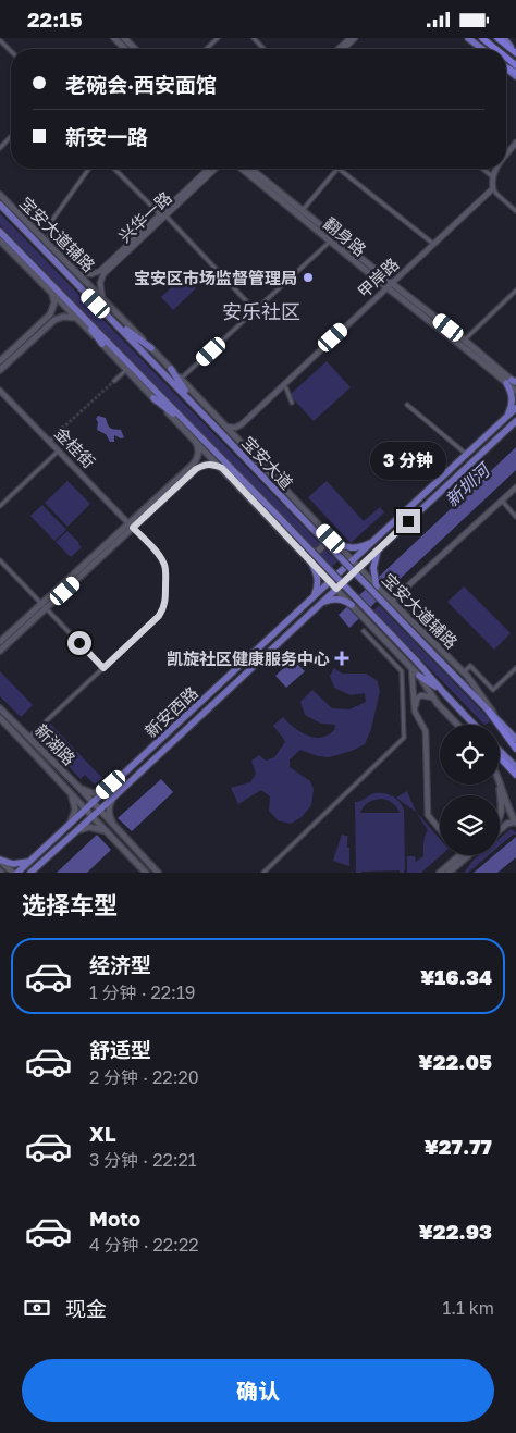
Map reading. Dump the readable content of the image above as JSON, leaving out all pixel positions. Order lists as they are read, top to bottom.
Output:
{
  "streets": {
    "main road": [
      "宝安大道辅路",
      "翻身路",
      "宝安大道",
      "新安西路",
      "新湖路"
    ],
    "street": ["兴华一路", "甲岸路", "金桂街"]
  },
  "crossings": [
    ["兴华一路", "宝安大道辅路"],
    ["宝安大道辅路", "宝安大道"],
    ["宝安大道辅路", "新安西路"],
    ["翻身路", "甲岸路"],
    ["新安西路", "新湖路"]
  ],
  "districts": ["安乐社区"],
  "water": ["新圳河"],
  "places": {
    "other": ["宝安区市场监督管理局"],
    "health": ["凯旋社区健康服务中心"]
  },
  "page": {
    "status": "22:15",
    "banner": ["老碗会·西安面馆", "新安一路"],
    "bubble": "3 分钟",
    "heading": "选择车型",
    "list": [
      {
        "name": "经济型",
        "note": "1 分钟 · 22:19",
        "value": "¥16.34"
      },
      {
        "name": "舒适型",
        "note": "2 分钟 · 22:20",
        "value": "¥22.05"
      },
      {
        "name": "XL",
        "note": "3 分钟 · 22:21",
        "value": "¥27.77"
      },
      {
        "name": "Moto",
        "note": "4 分钟 · 22:22",
        "value": "¥22.93"
      }
    ],
    "pay": ["现金", "1.1 km"],
    "buttons": "确认"
  }
}
